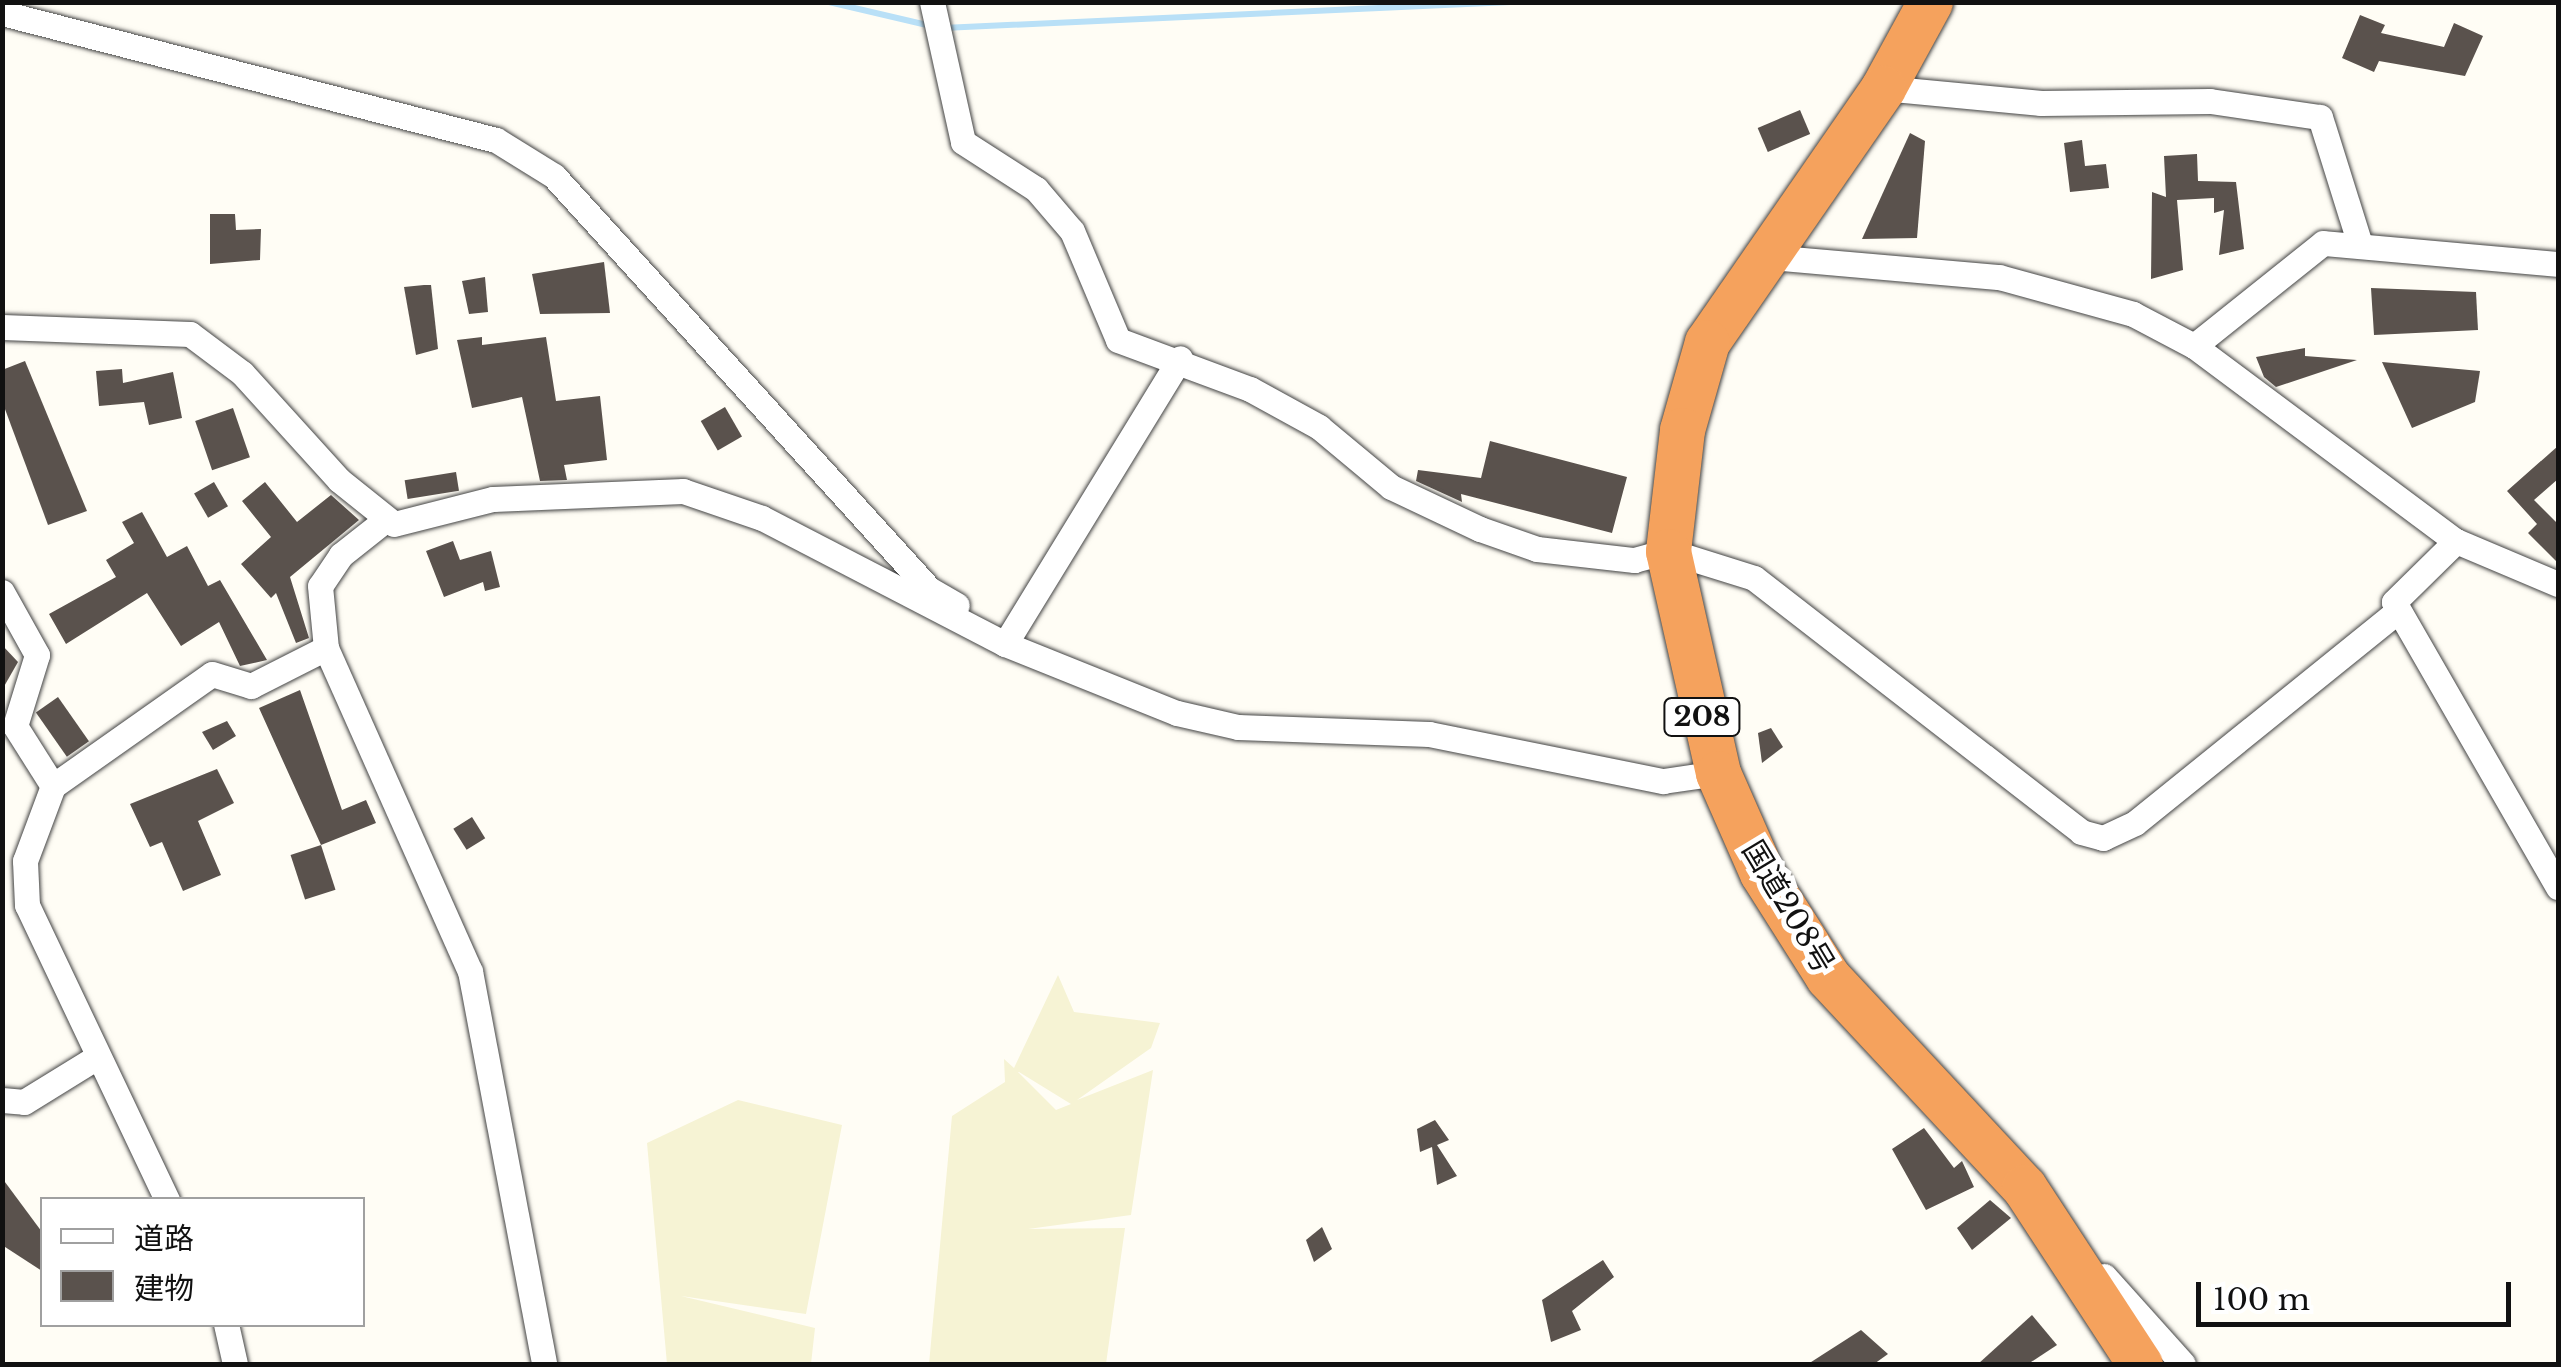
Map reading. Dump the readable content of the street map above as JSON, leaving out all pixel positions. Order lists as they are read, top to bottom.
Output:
{
  "streets": {
    "highway": ["208", "国道208号"]
  },
  "legend": ["道路", "建物"],
  "scale_bar": "100 m"
}
